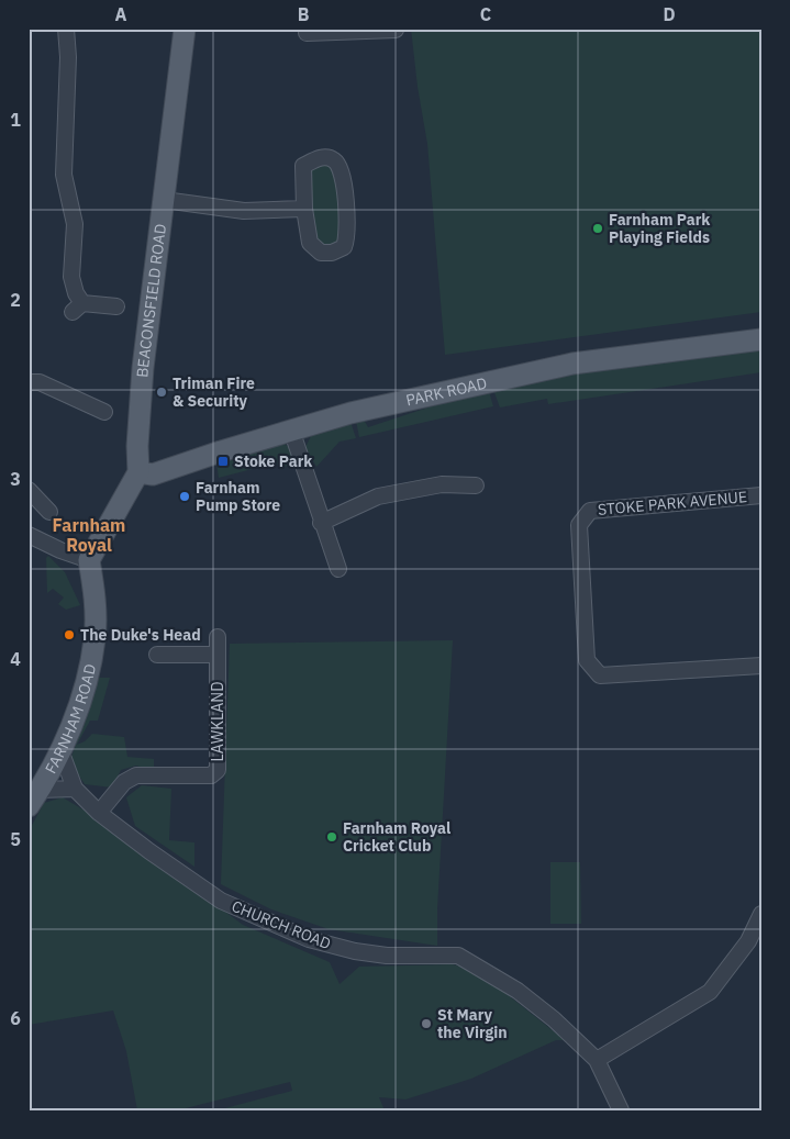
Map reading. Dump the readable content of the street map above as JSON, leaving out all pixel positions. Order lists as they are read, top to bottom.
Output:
{
  "streets": {
    "main road": ["BEACONSFIELD ROAD", "PARK ROAD", "FARNHAM ROAD"],
    "street": ["STOKE PARK AVENUE", "LAWKLAND", "CHURCH ROAD"]
  },
  "crossings": [
    ["BEACONSFIELD ROAD", "PARK ROAD"],
    ["FARNHAM ROAD", "CHURCH ROAD"],
    ["LAWKLAND", "CHURCH ROAD"]
  ],
  "districts": ["Farnham Royal"],
  "places": {
    "other": [
      "Farnham Park Playing Fields",
      "Triman Fire & Security",
      "Farnham Pump Store",
      "The Duke's Head",
      "Farnham Royal Cricket Club",
      "St Mary the Virgin"
    ],
    "transit": ["Stoke Park"]
  },
  "grid": {
    "columns": [
      "A",
      "B",
      "C",
      "D"
    ],
    "rows": [
      "1",
      "2",
      "3",
      "4",
      "5",
      "6"
    ]
  }
}
